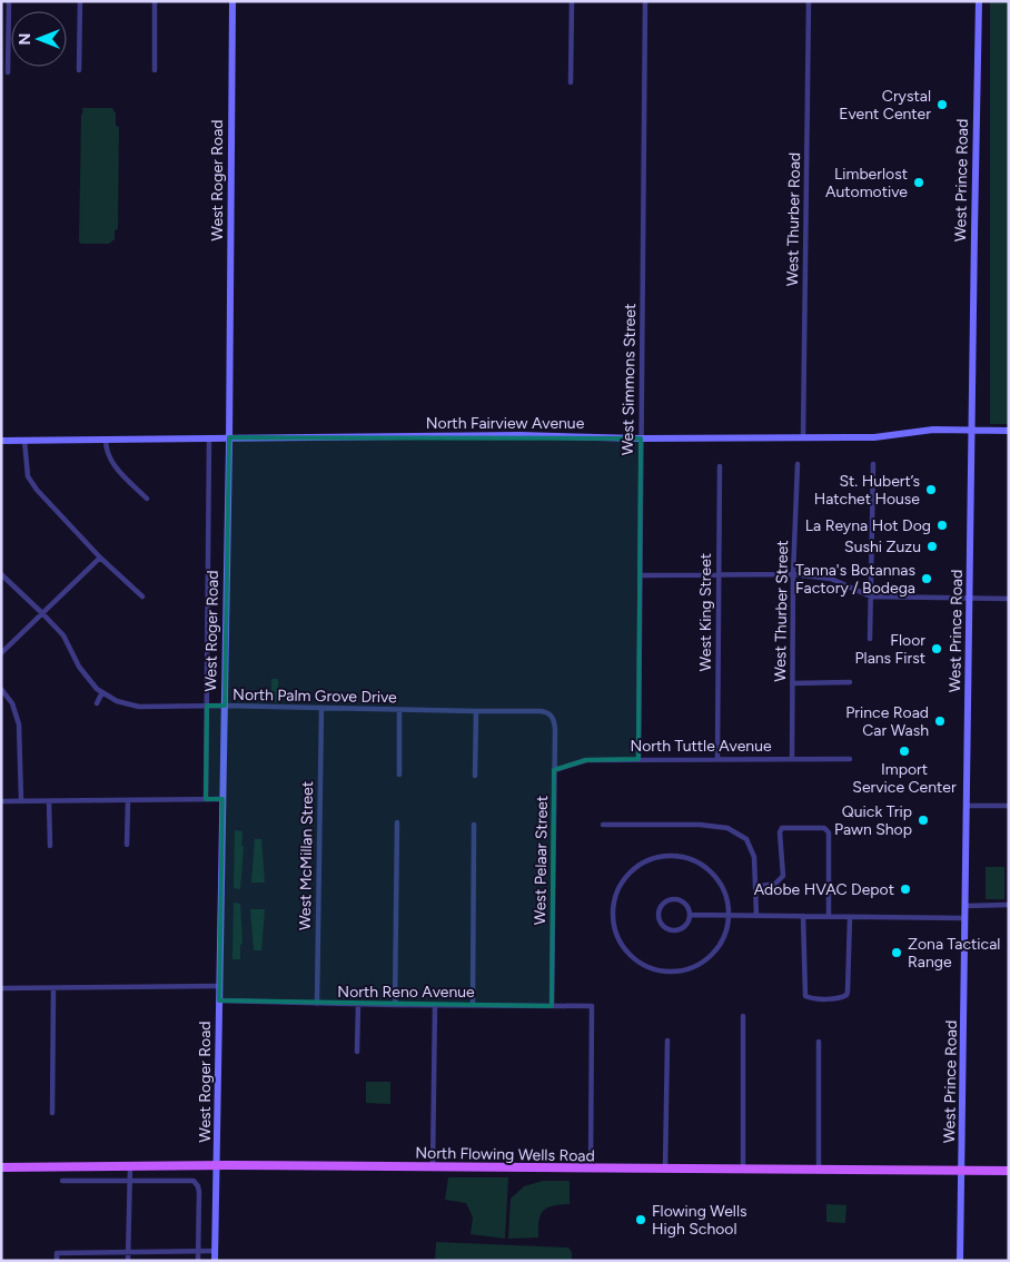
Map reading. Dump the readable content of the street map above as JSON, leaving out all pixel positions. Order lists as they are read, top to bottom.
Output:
{
  "streets": {
    "main road": ["North Flowing Wells Road"],
    "street": [
      "West Roger Road",
      "West Prince Road",
      "West Thurber Road",
      "West Simmons Street",
      "North Fairview Avenue",
      "West Thurber Street",
      "West King Street",
      "North Palm Grove Drive",
      "North Tuttle Avenue",
      "West McMillan Street",
      "West Pelaar Street",
      "North Reno Avenue"
    ]
  },
  "crossings": [
    ["West Roger Road", "North Fairview Avenue"],
    ["West Roger Road", "North Palm Grove Drive"],
    ["West Roger Road", "North Reno Avenue"],
    ["West Roger Road", "North Flowing Wells Road"],
    ["West Prince Road", "North Fairview Avenue"],
    ["West Prince Road", "North Flowing Wells Road"],
    ["West Thurber Road", "North Fairview Avenue"],
    ["West Simmons Street", "North Fairview Avenue"],
    ["West Simmons Street", "North Tuttle Avenue"],
    ["West Thurber Street", "North Tuttle Avenue"],
    ["West King Street", "North Tuttle Avenue"],
    ["North Palm Grove Drive", "West McMillan Street"],
    ["North Palm Grove Drive", "West Pelaar Street"],
    ["North Tuttle Avenue", "West Pelaar Street"],
    ["West McMillan Street", "North Reno Avenue"],
    ["West Pelaar Street", "North Reno Avenue"],
    ["North Reno Avenue", "North Flowing Wells Road"]
  ],
  "places": [
    "Crystal Event Center",
    "Limberlost Automotive",
    "St. Hubert’s Hatchet House",
    "La Reyna Hot Dog",
    "Sushi Zuzu",
    "Tanna's Botannas Factory / Bodega",
    "Floor Plans First",
    "Prince Road Car Wash",
    "Import Service Center",
    "Quick Trip Pawn Shop",
    "Adobe HVAC Depot",
    "Zona Tactical Range",
    "Flowing Wells High School"
  ],
  "north": "left"
}
